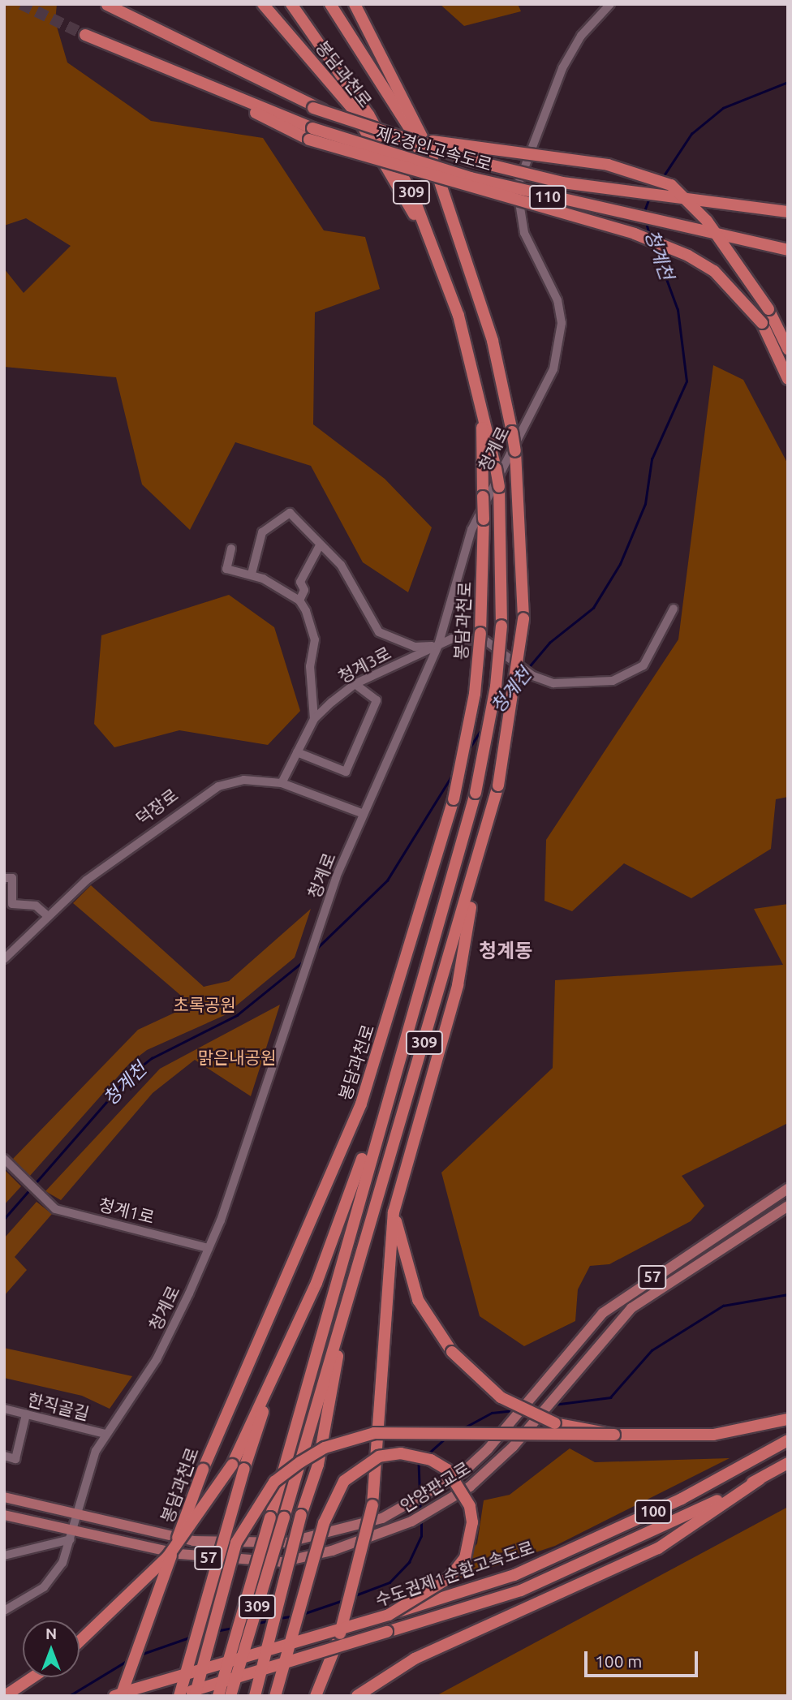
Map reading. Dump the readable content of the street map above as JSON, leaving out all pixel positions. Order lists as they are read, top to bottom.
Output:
{
  "streets": {
    "highway": [
      "봉담과천로",
      "제2경인고속도로",
      "309",
      "110",
      "100",
      "수도권제1순환고속도로"
    ],
    "main road": ["57", "안양판교로"],
    "street": [
      "청계로",
      "청계3로",
      "덕장로",
      "청계1로",
      "한직골길"
    ]
  },
  "crossings": [
    ["청계로", "청계3로"],
    ["청계로", "덕장로"],
    ["청계로", "청계1로"],
    ["청계로", "한직골길"],
    ["청계로", "안양판교로"],
    ["청계3로", "덕장로"]
  ],
  "districts": ["청계동"],
  "water": ["청계천"],
  "parks": ["초록공원", "맑은내공원"],
  "scale_bar": "100 m",
  "north": "top"
}
